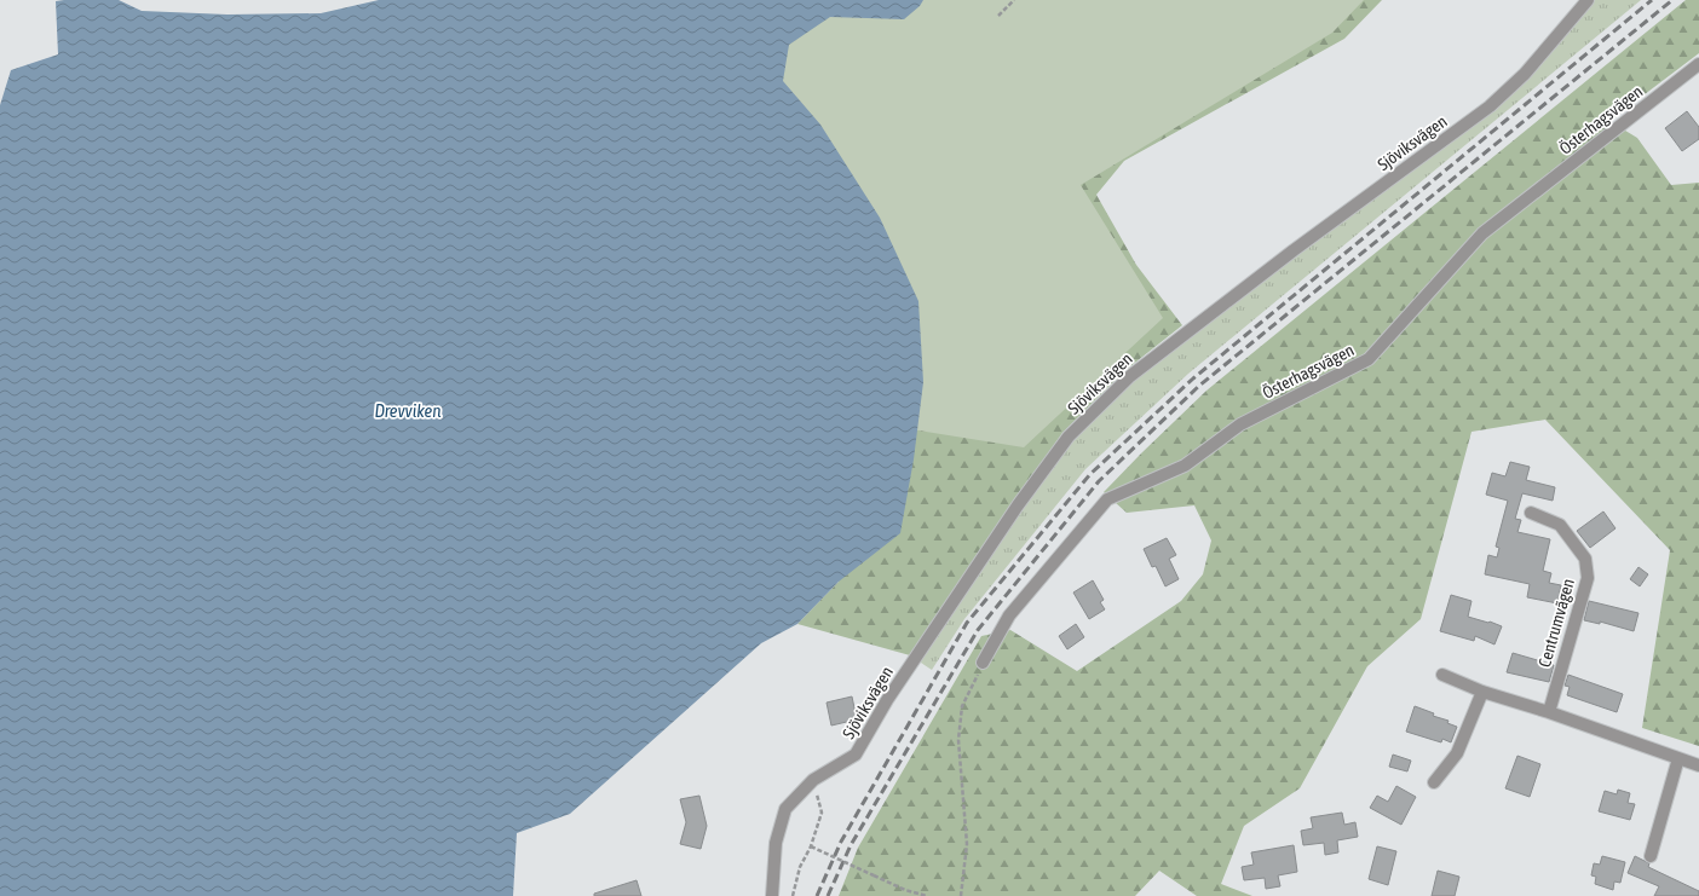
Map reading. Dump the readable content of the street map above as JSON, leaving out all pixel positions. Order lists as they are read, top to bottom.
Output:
{
  "streets": {
    "street": ["Österhagsvägen", "Sjöviksvägen", "Centrumvägen"]
  },
  "water": ["Drevviken"]
}
